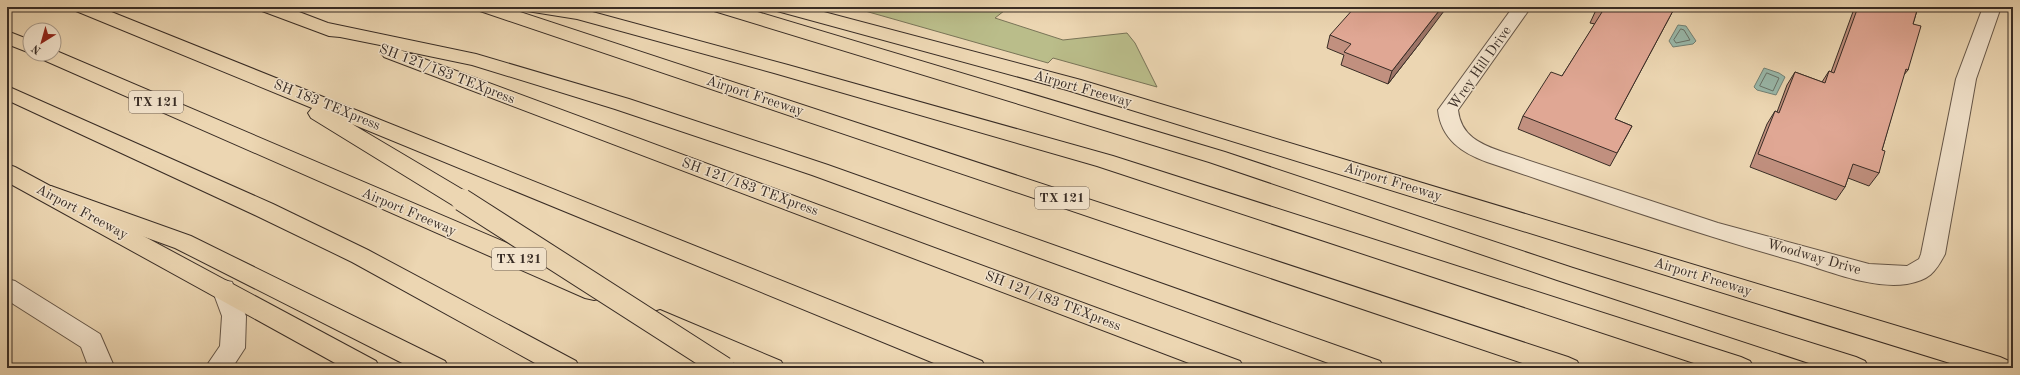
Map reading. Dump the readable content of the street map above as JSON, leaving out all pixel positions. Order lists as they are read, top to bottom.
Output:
{
  "streets": {
    "main road": [
      "SH 121/183 TEXpress",
      "Airport Freeway",
      "TX 121",
      "SH 183 TEXpress"
    ],
    "street": ["Wrey Hill Drive", "Woodway Drive"]
  },
  "crossings": [
    ["Wrey Hill Drive", "Woodway Drive"]
  ],
  "north": "bottom left"
}
